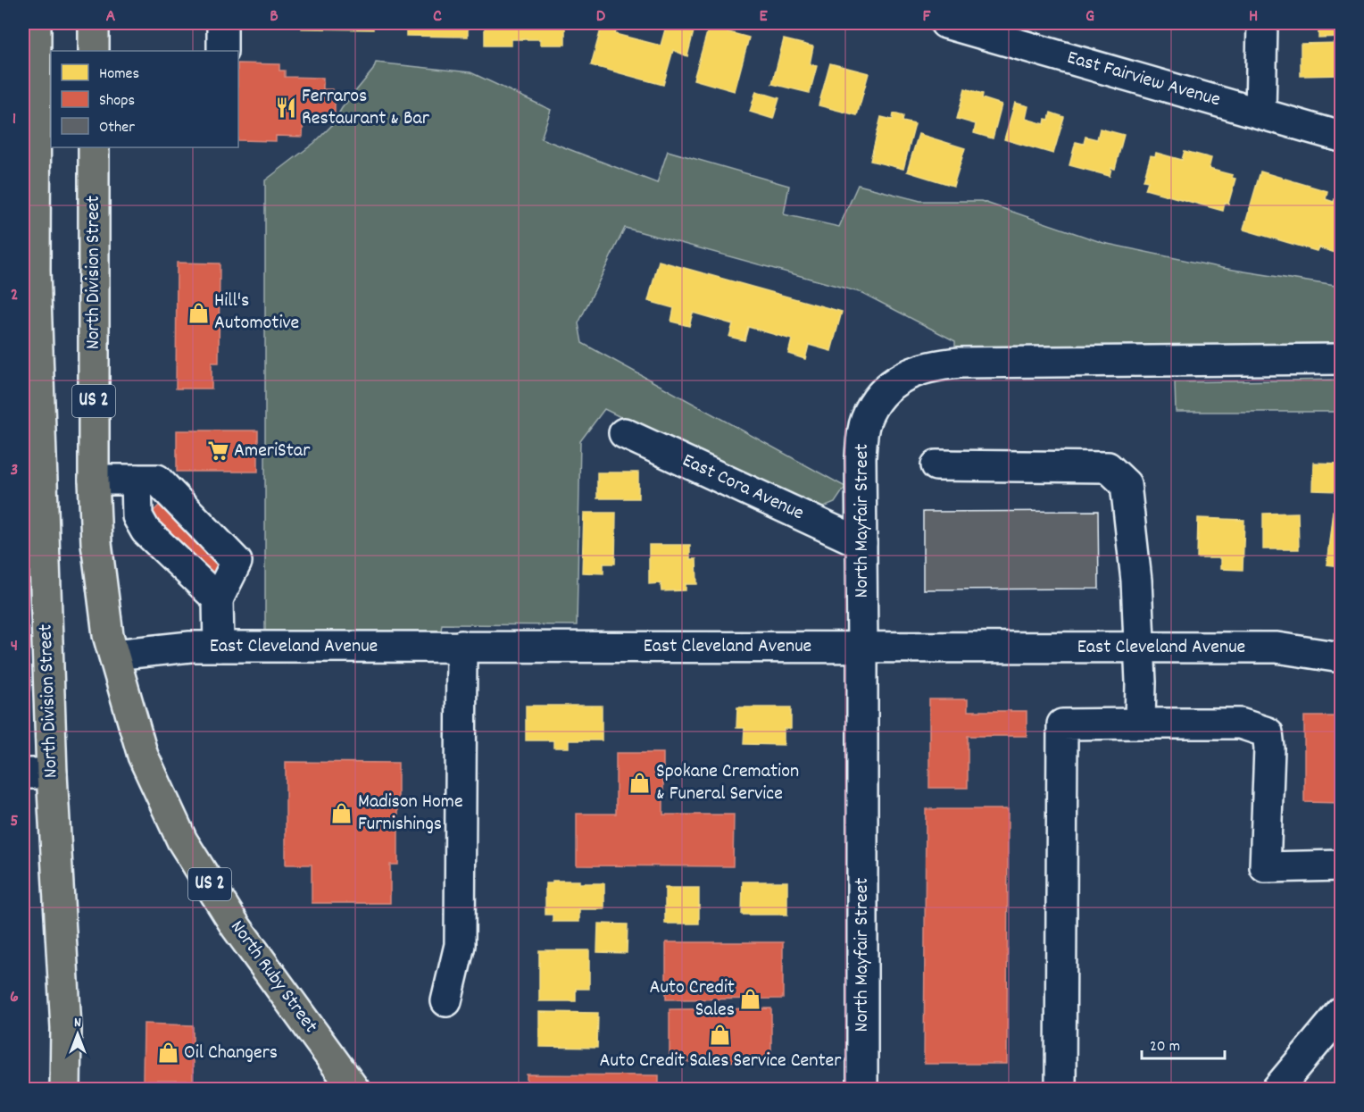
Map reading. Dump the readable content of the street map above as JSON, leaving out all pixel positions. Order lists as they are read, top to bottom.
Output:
{
  "streets": {
    "main road": ["North Division Street", "US 2", "North Ruby Street"],
    "street": [
      "East Fairview Avenue",
      "East Cora Avenue",
      "North Mayfair Street",
      "East Cleveland Avenue"
    ]
  },
  "crossings": [
    ["North Division Street", "East Cleveland Avenue"],
    ["North Division Street", "North Ruby Street"],
    ["East Cora Avenue", "North Mayfair Street"],
    ["North Mayfair Street", "East Cleveland Avenue"],
    ["East Cleveland Avenue", "North Ruby Street"]
  ],
  "places": {
    "restaurant": ["Ferraros Restaurant & Bar"],
    "shop": [
      "Hill's Automotive",
      "Spokane Cremation & Funeral Service",
      "Madison Home Furnishings",
      "Auto Credit Sales",
      "Auto Credit Sales Service Center",
      "Oil Changers"
    ],
    "supermarket": ["AmeriStar"]
  },
  "legend": ["Homes", "Shops", "Other"],
  "scale_bar": "20 m",
  "north": "top",
  "grid": {
    "columns": [
      "A",
      "B",
      "C",
      "D",
      "E",
      "F",
      "G",
      "H"
    ],
    "rows": [
      "1",
      "2",
      "3",
      "4",
      "5",
      "6"
    ]
  }
}
